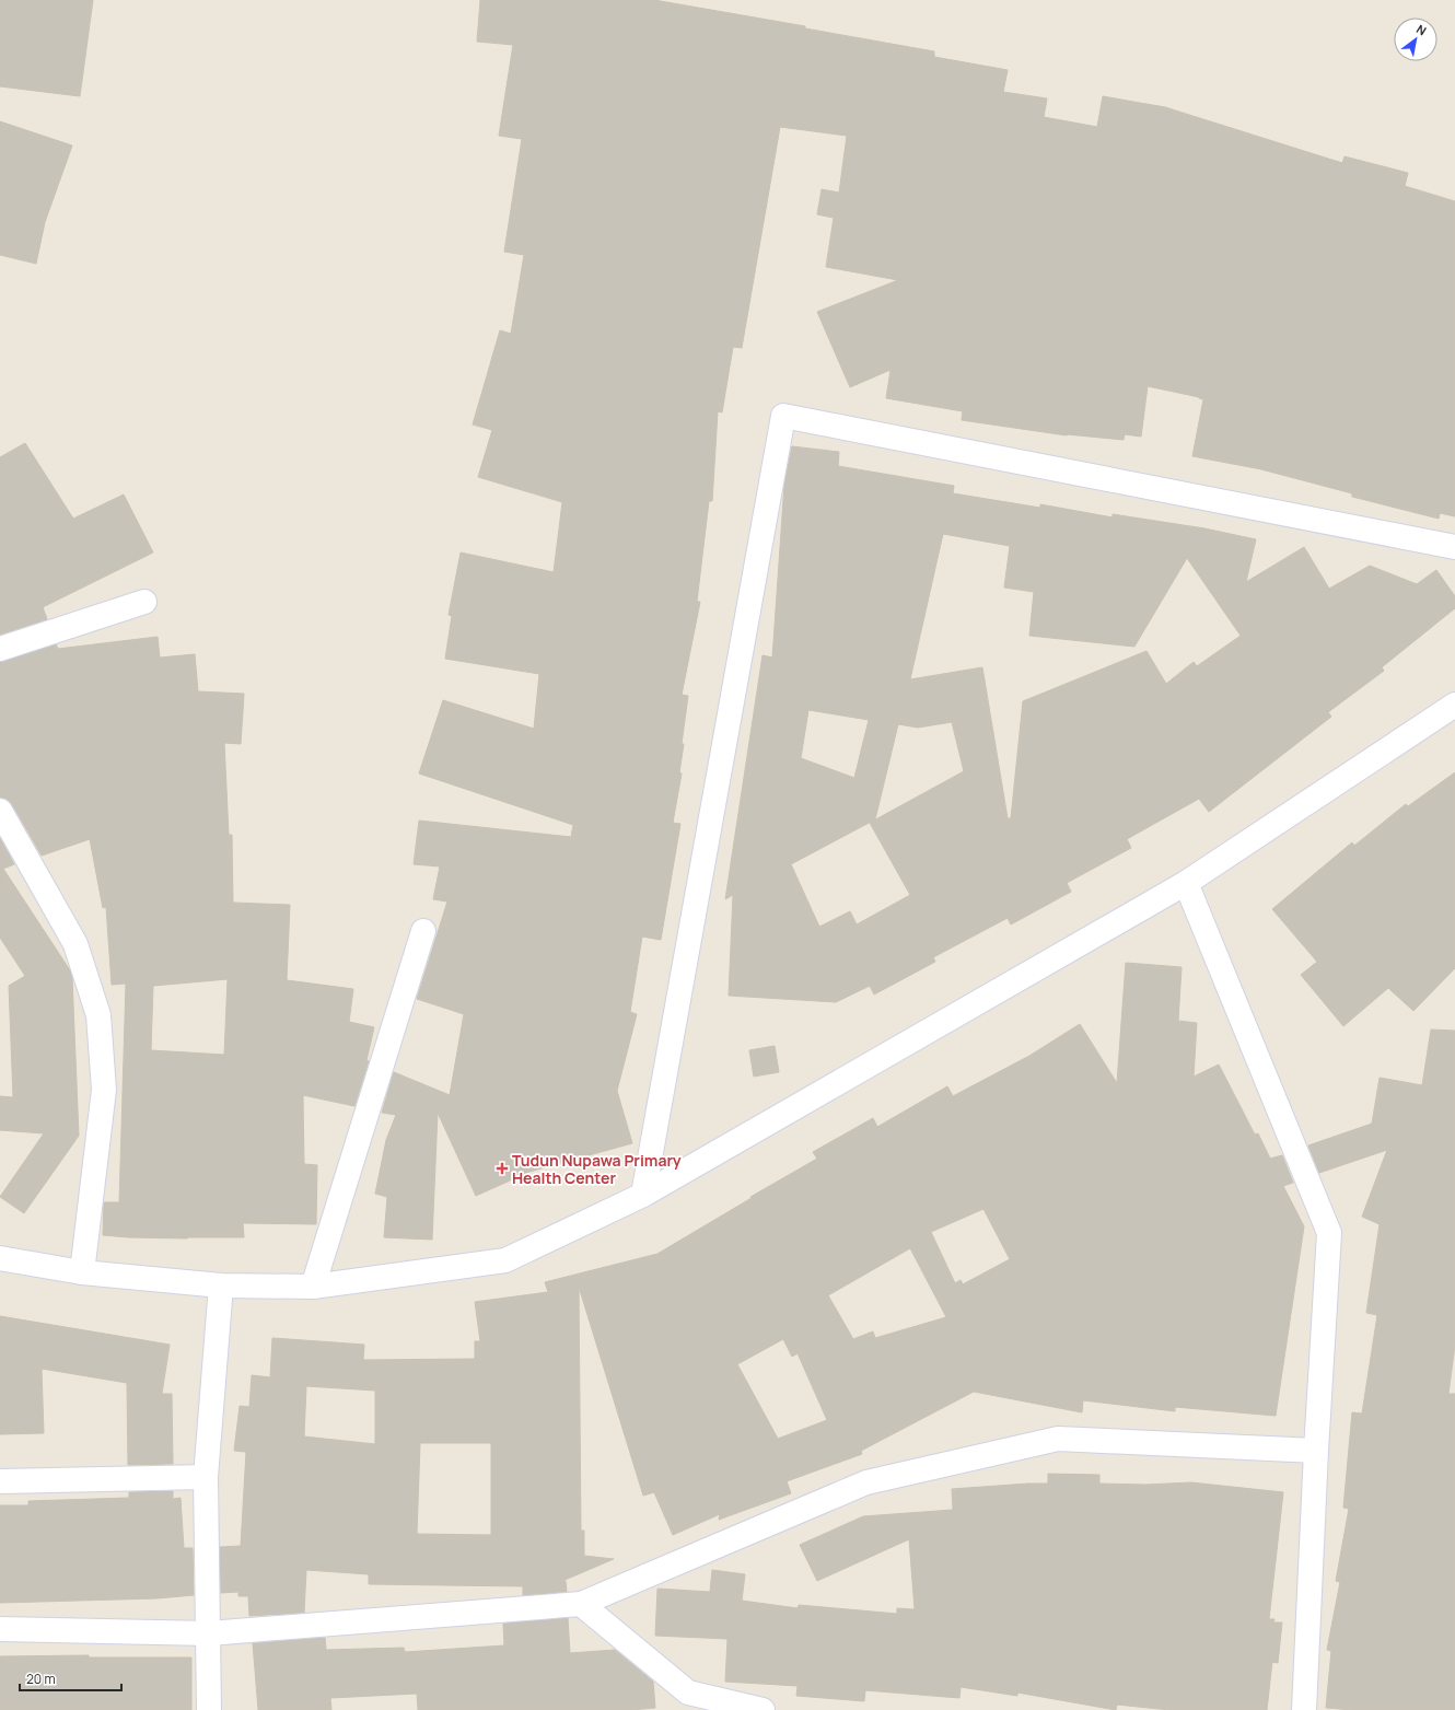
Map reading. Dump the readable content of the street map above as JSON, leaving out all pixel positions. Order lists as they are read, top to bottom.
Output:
{
  "places": {
    "health": ["Tudun Nupawa Primary Health Center"]
  },
  "scale_bar": "20 m",
  "north": "top right"
}
